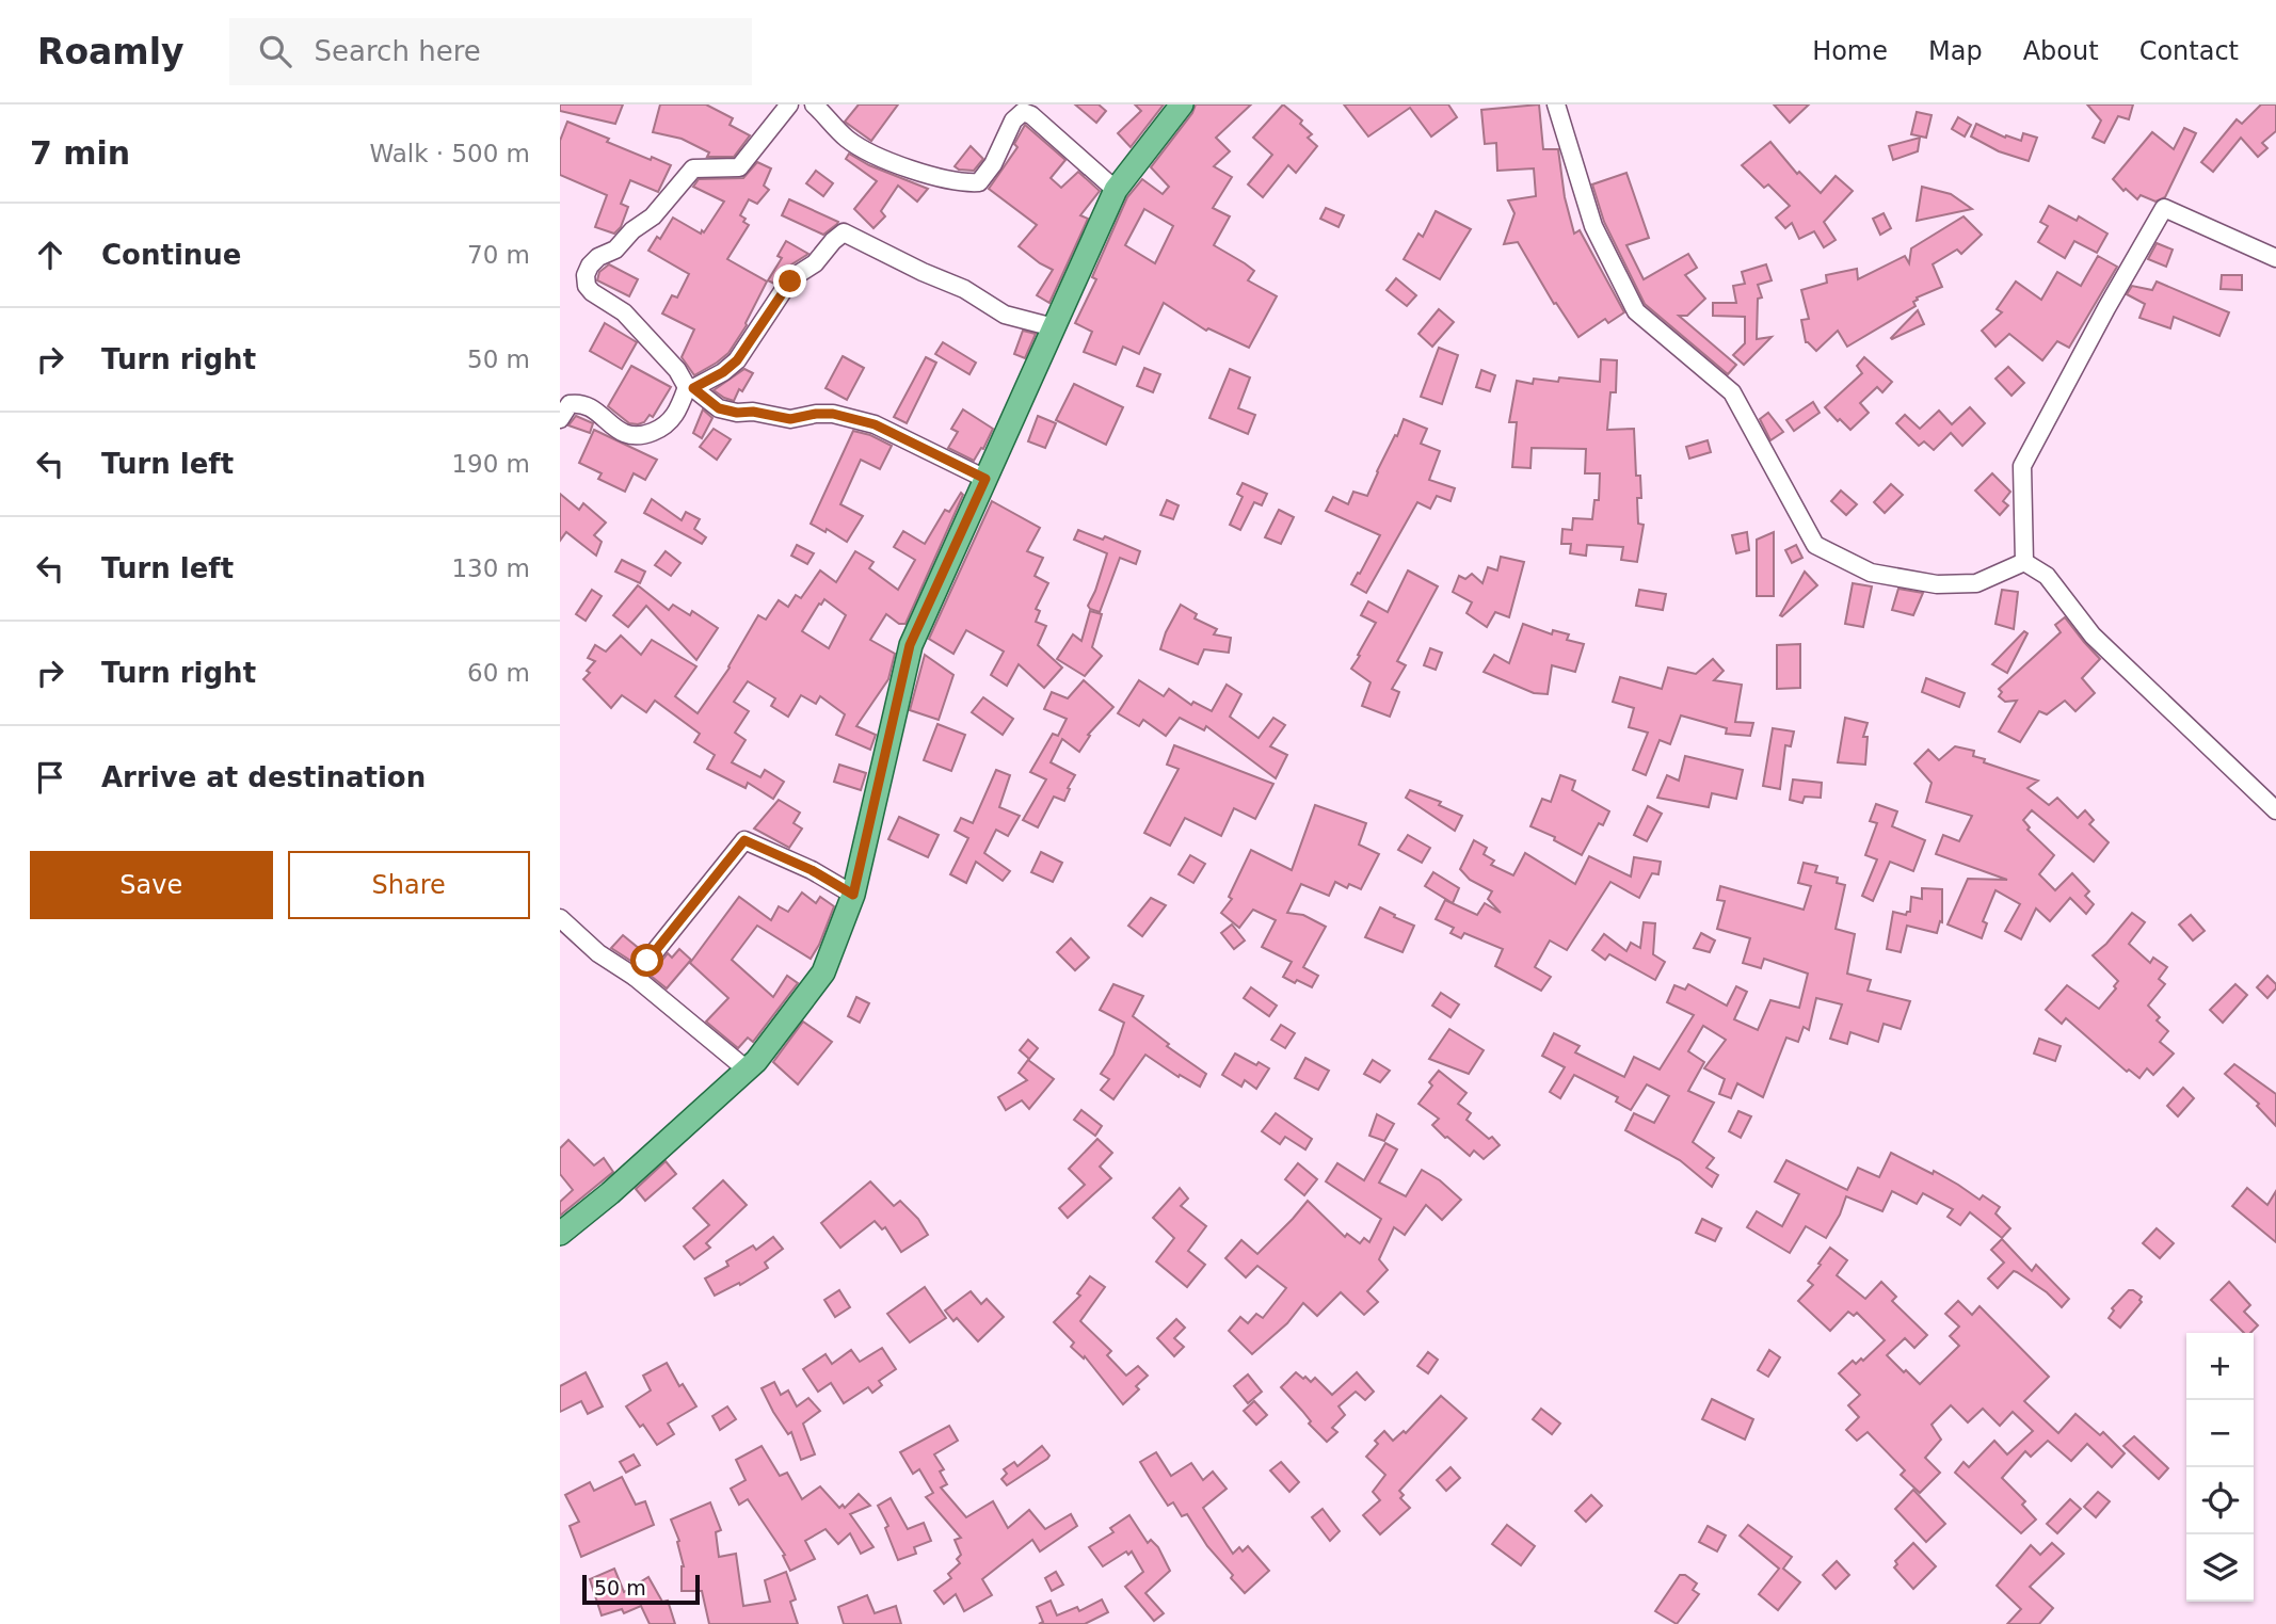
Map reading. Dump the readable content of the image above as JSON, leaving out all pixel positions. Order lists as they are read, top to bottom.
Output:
{
  "scale_bar": "50 m",
  "page": {
    "header": "Roamly",
    "search": "Search here",
    "nav": [
      "Home",
      "Map",
      "About",
      "Contact"
    ],
    "heading": ["7 min", "Walk · 500 m"],
    "list": [
      ["Continue", "70 m"],
      ["Turn right", "50 m"],
      ["Turn left", "190 m"],
      ["Turn left", "130 m"],
      ["Turn right", "60 m"],
      "Arrive at destination"
    ],
    "buttons": ["Save", "Share"],
    "map_buttons": ["+", "−"],
    "scale": "50 m"
  }
}
